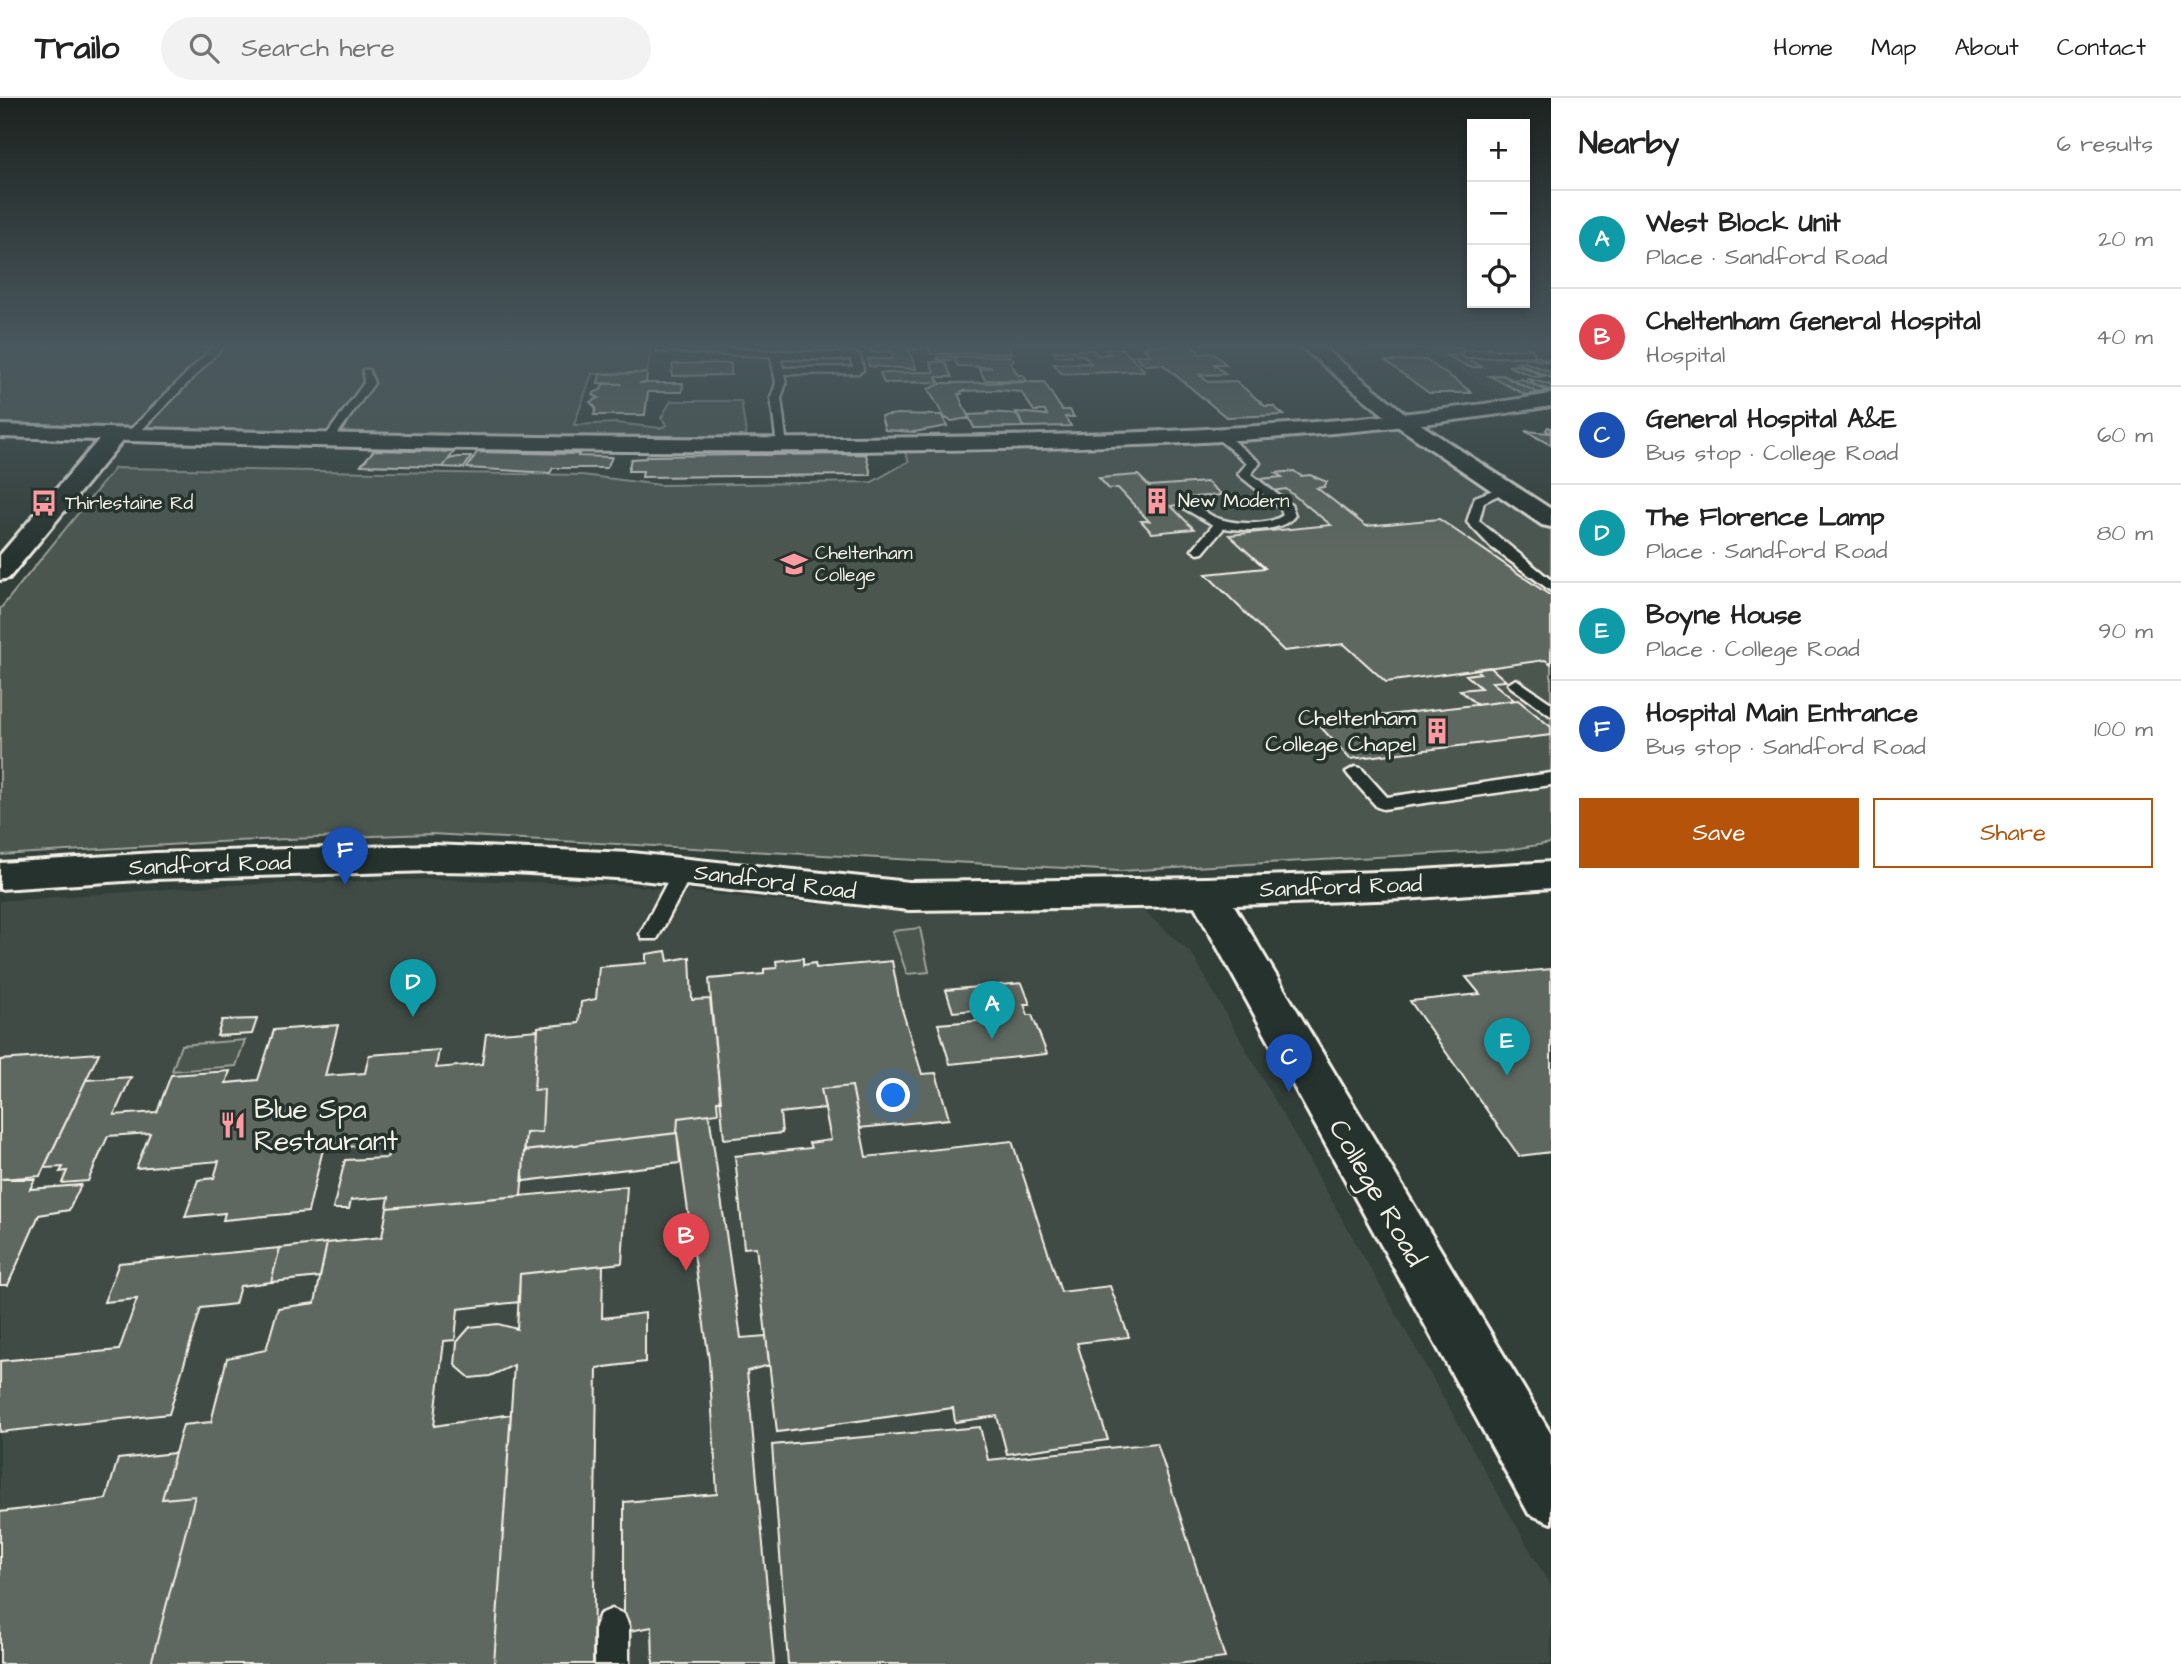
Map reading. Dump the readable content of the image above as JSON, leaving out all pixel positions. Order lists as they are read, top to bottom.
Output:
{
  "streets": {
    "main road": ["Sandford Road", "College Road"]
  },
  "crossings": [
    ["Sandford Road", "College Road"]
  ],
  "places": {
    "building": ["New Modern", "Cheltenham College Chapel"],
    "bus stop": ["Thirlestaine Rd"],
    "school or university": ["Cheltenham College"],
    "restaurant": ["Blue Spa Restaurant"]
  },
  "page": {
    "header": "Trailo",
    "search": "Search here",
    "nav": [
      "Home",
      "Map",
      "About",
      "Contact"
    ],
    "heading": ["Nearby", "6 results"],
    "map_buttons": ["+", "−"],
    "list": [
      {
        "mark": "A",
        "name": "West Block Unit",
        "note": "Place · Sandford Road",
        "value": "20 m"
      },
      {
        "mark": "B",
        "name": "Cheltenham General Hospital",
        "note": "Hospital",
        "value": "40 m"
      },
      {
        "mark": "C",
        "name": "General Hospital A&E",
        "note": "Bus stop · College Road",
        "value": "60 m"
      },
      {
        "mark": "D",
        "name": "The Florence Lamp",
        "note": "Place · Sandford Road",
        "value": "80 m"
      },
      {
        "mark": "E",
        "name": "Boyne House",
        "note": "Place · College Road",
        "value": "90 m"
      },
      {
        "mark": "F",
        "name": "Hospital Main Entrance",
        "note": "Bus stop · Sandford Road",
        "value": "100 m"
      }
    ],
    "buttons": ["Save", "Share"],
    "pins": [
      "F",
      "D",
      "A",
      "E",
      "C",
      "B"
    ]
  }
}
